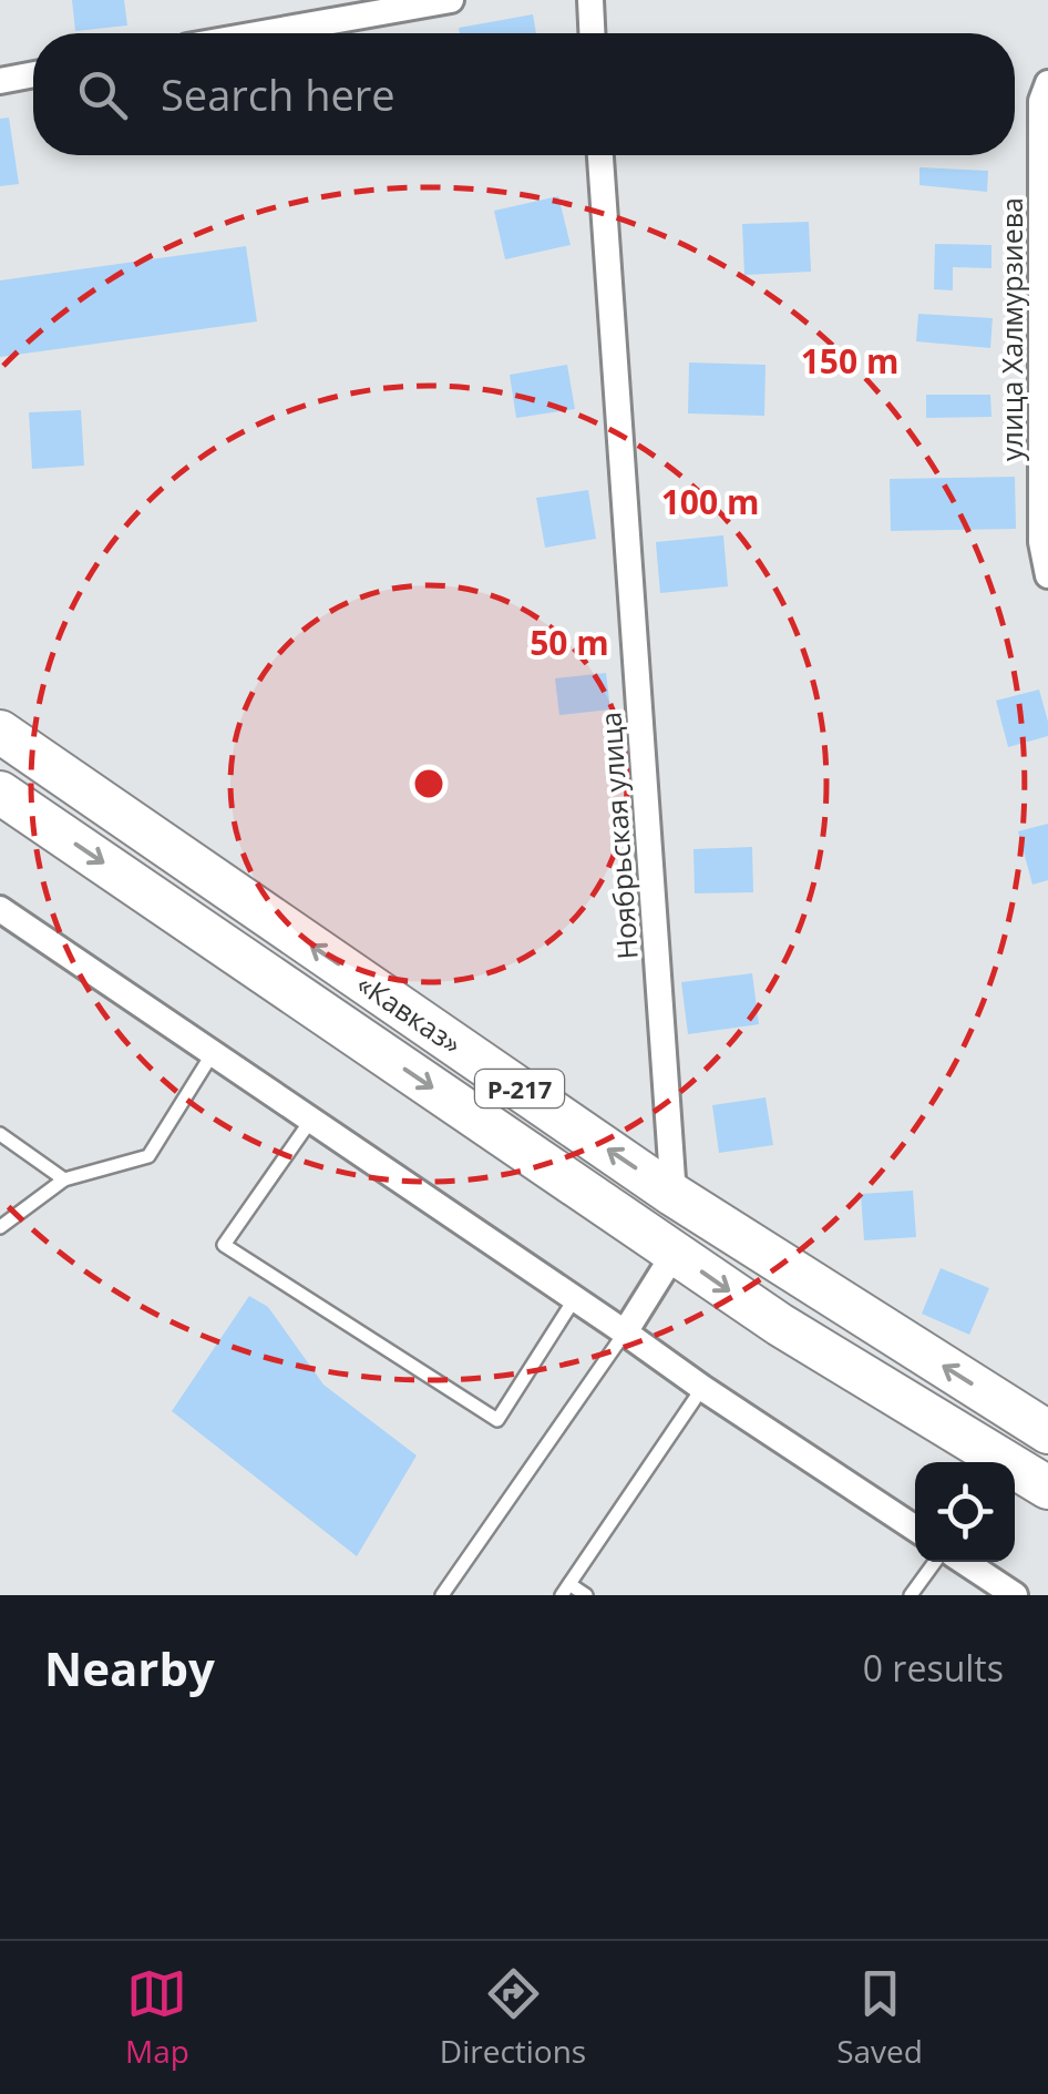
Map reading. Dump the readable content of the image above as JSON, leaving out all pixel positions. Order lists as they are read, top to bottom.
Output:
{
  "streets": {
    "highway": ["«Кавказ»", "Р-217"],
    "street": ["улица Халмурзиева", "Ноябрьская улица"]
  },
  "crossings": [
    ["Ноябрьская улица", "«Кавказ»"]
  ],
  "page": {
    "search": "Search here",
    "heading": ["Nearby", "0 results"],
    "nav": ["Map", "Directions", "Saved"]
  },
  "rings": ["150 m", "100 m", "50 m"]
}
